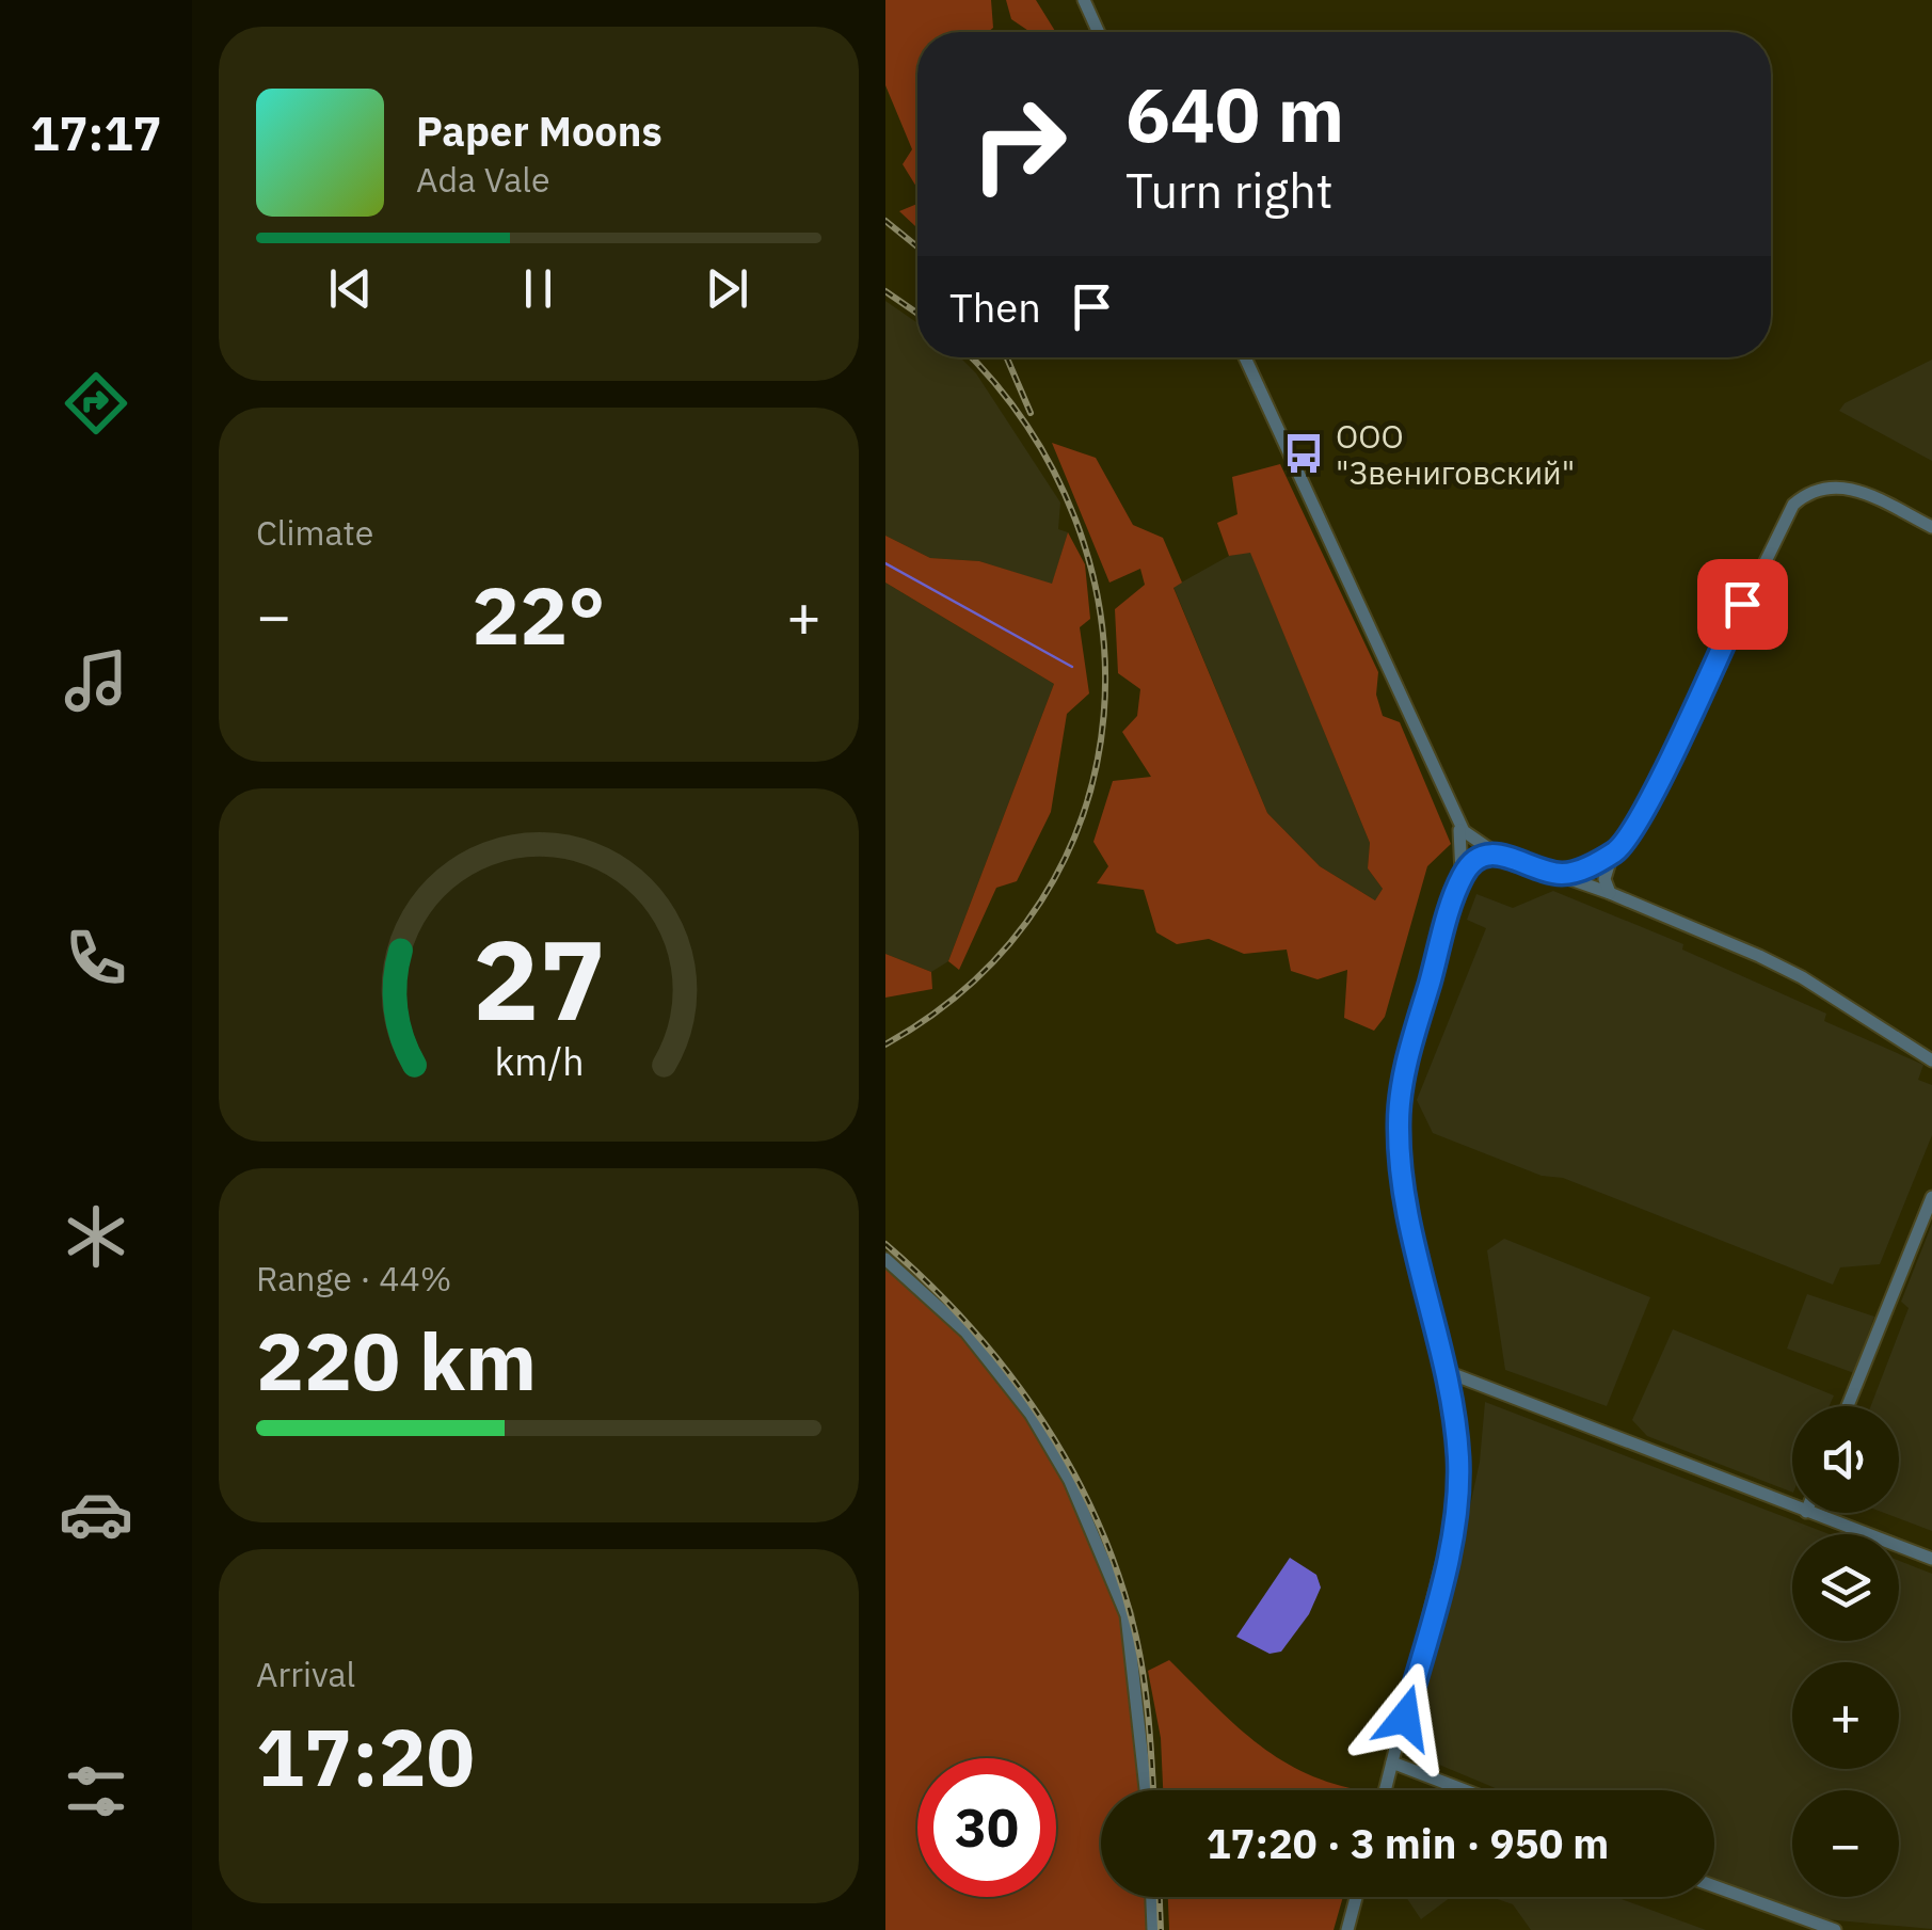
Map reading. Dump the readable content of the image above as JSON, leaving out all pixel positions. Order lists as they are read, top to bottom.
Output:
{
  "places": {
    "bus stop": ["ООО \"Звениговский\""]
  },
  "page": {
    "tabs": "17:17",
    "turn": ["640 m", "Turn right"],
    "song": ["Paper Moons", "Ada Vale"],
    "then": "Then",
    "tile": [
      "Climate",
      ["Range · 44%", "220 km"],
      ["Arrival", "17:20"]
    ],
    "heat": ["−", "22°", "+"],
    "map_buttons": ["+", "−"],
    "limit": "30",
    "trip": "17:20 · 3 min · 950 m",
    "gauge": ["27", "km/h"]
  }
}
